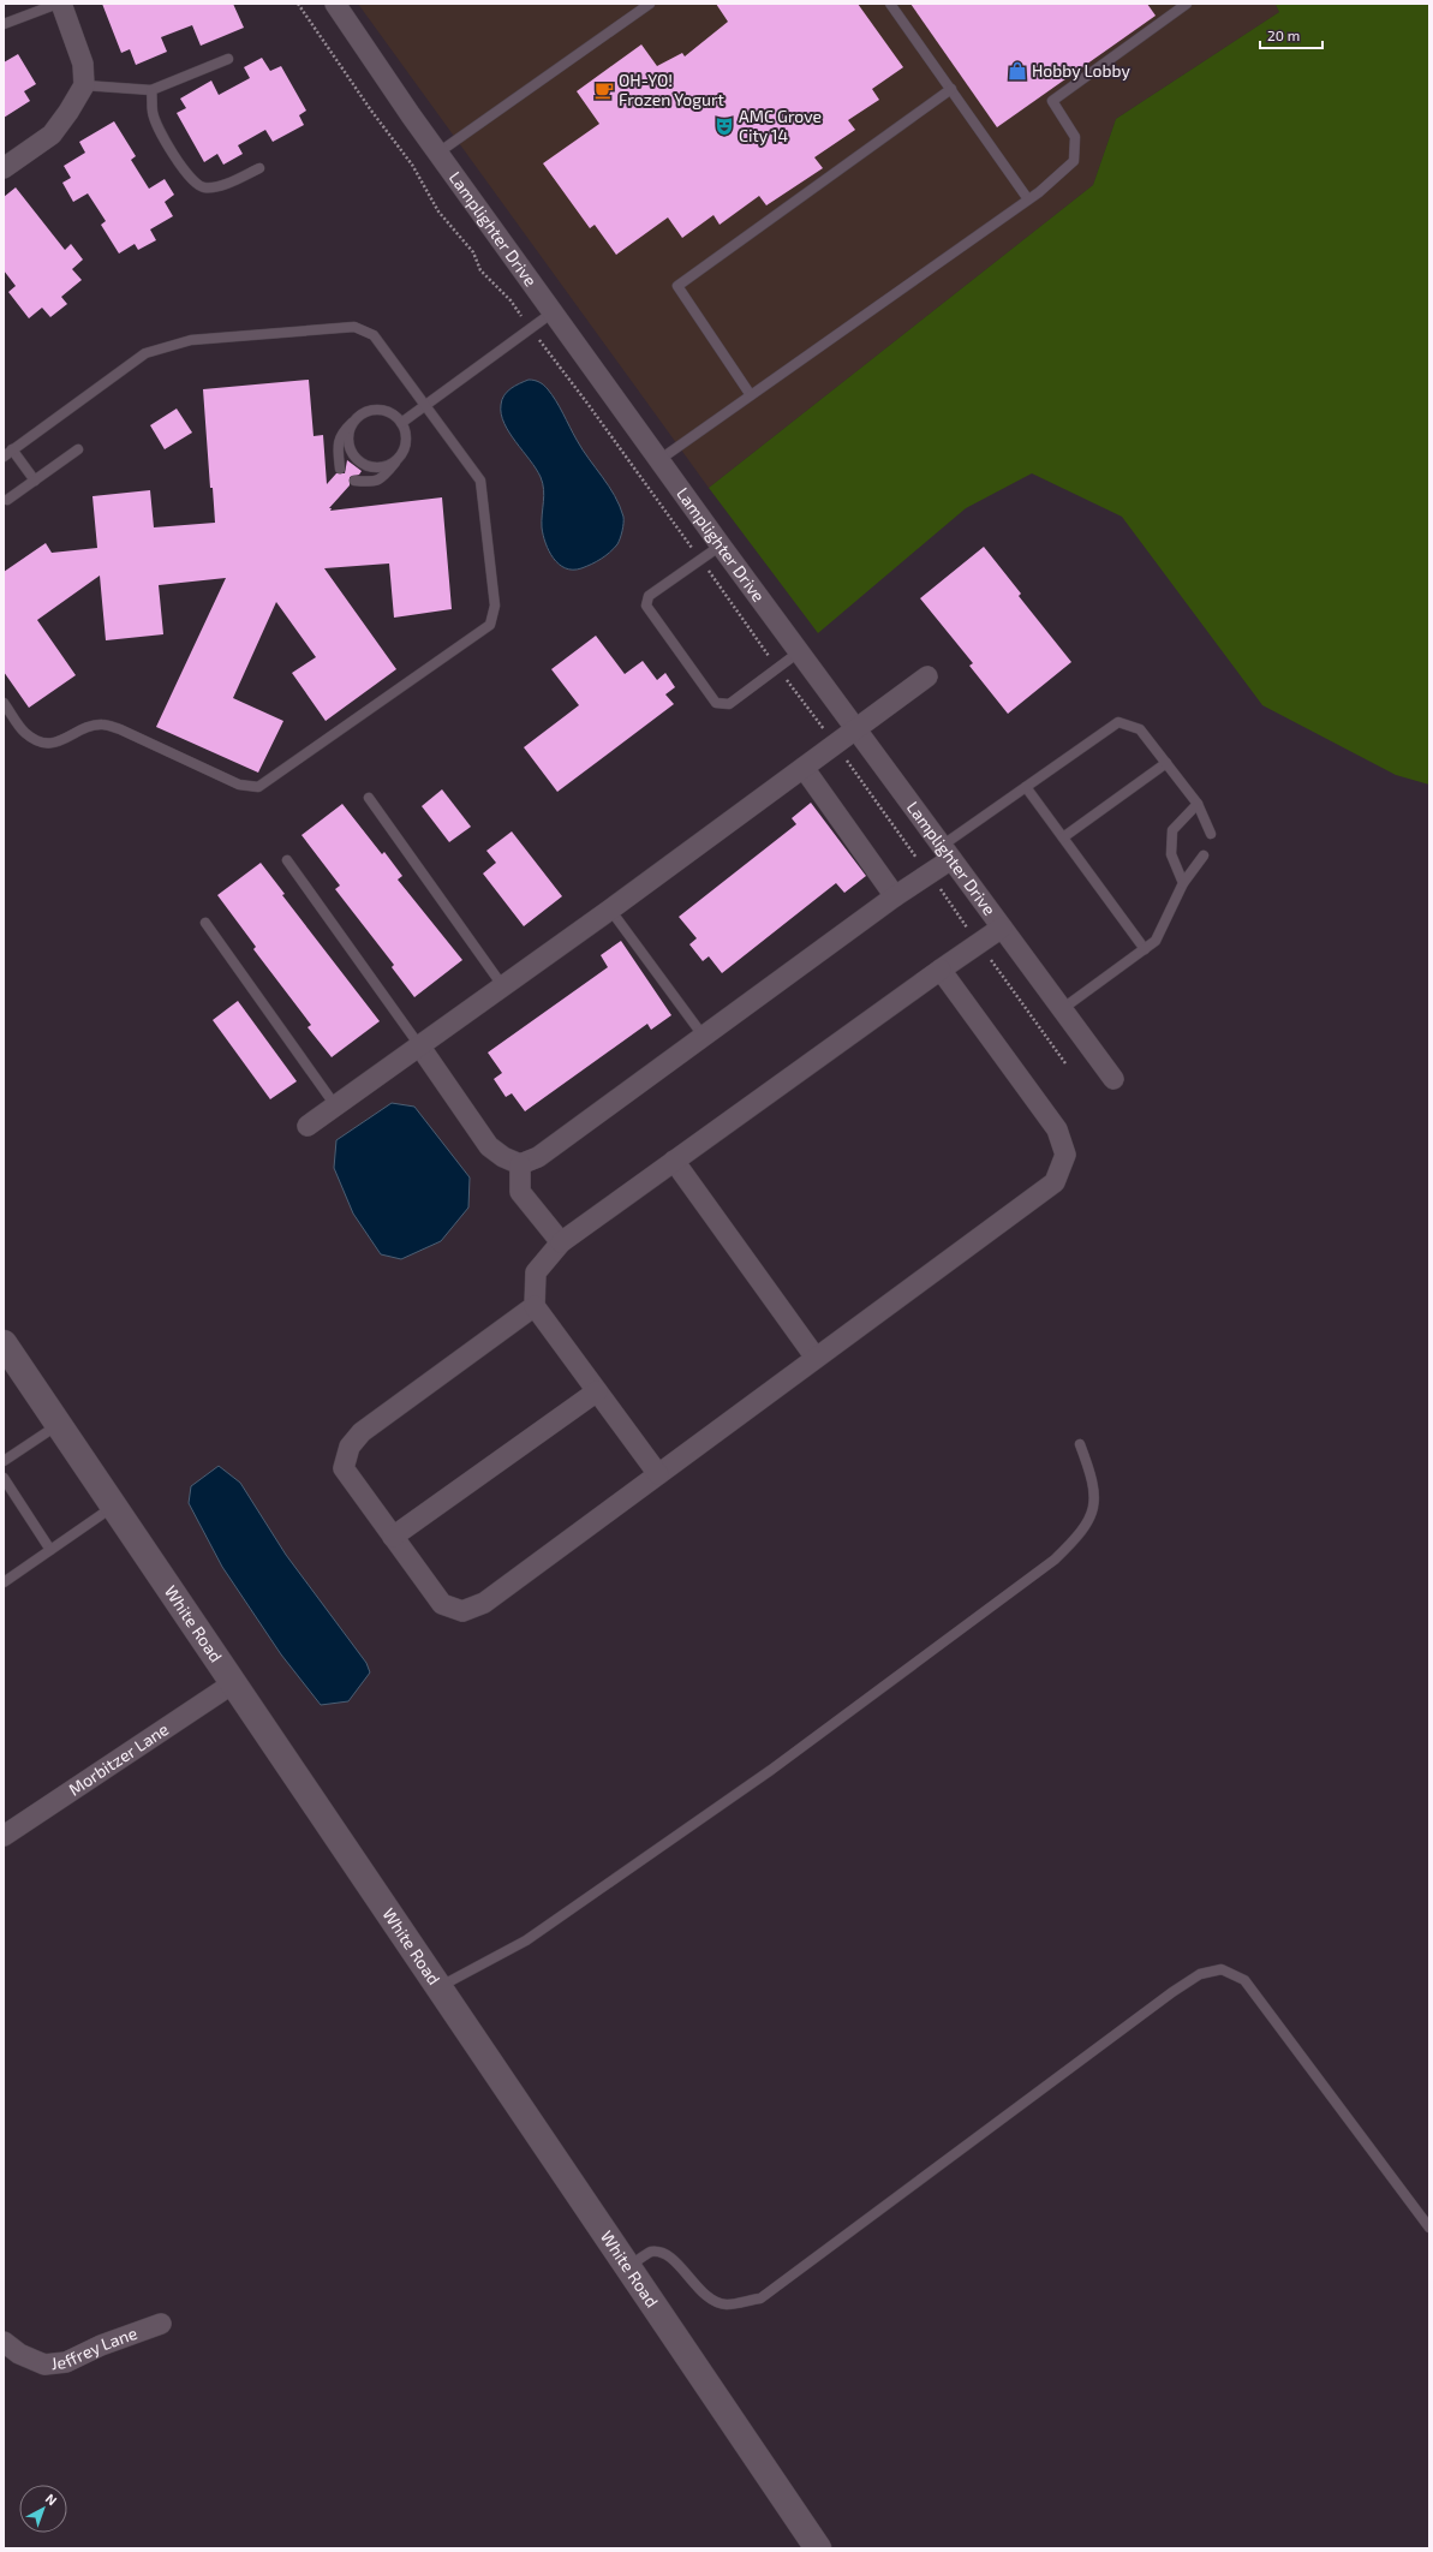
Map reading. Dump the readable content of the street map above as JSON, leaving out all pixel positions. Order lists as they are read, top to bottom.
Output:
{
  "streets": {
    "street": [
      "Lamplighter Drive",
      "White Road",
      "Morbitzer Lane",
      "Jeffrey Lane"
    ]
  },
  "crossings": [
    ["White Road", "Morbitzer Lane"]
  ],
  "places": {
    "shop": ["Hobby Lobby"],
    "cafe": ["OH-YO! Frozen Yogurt"],
    "theatre": ["AMC Grove City 14"]
  },
  "scale_bar": "20 m",
  "north": "top right"
}
